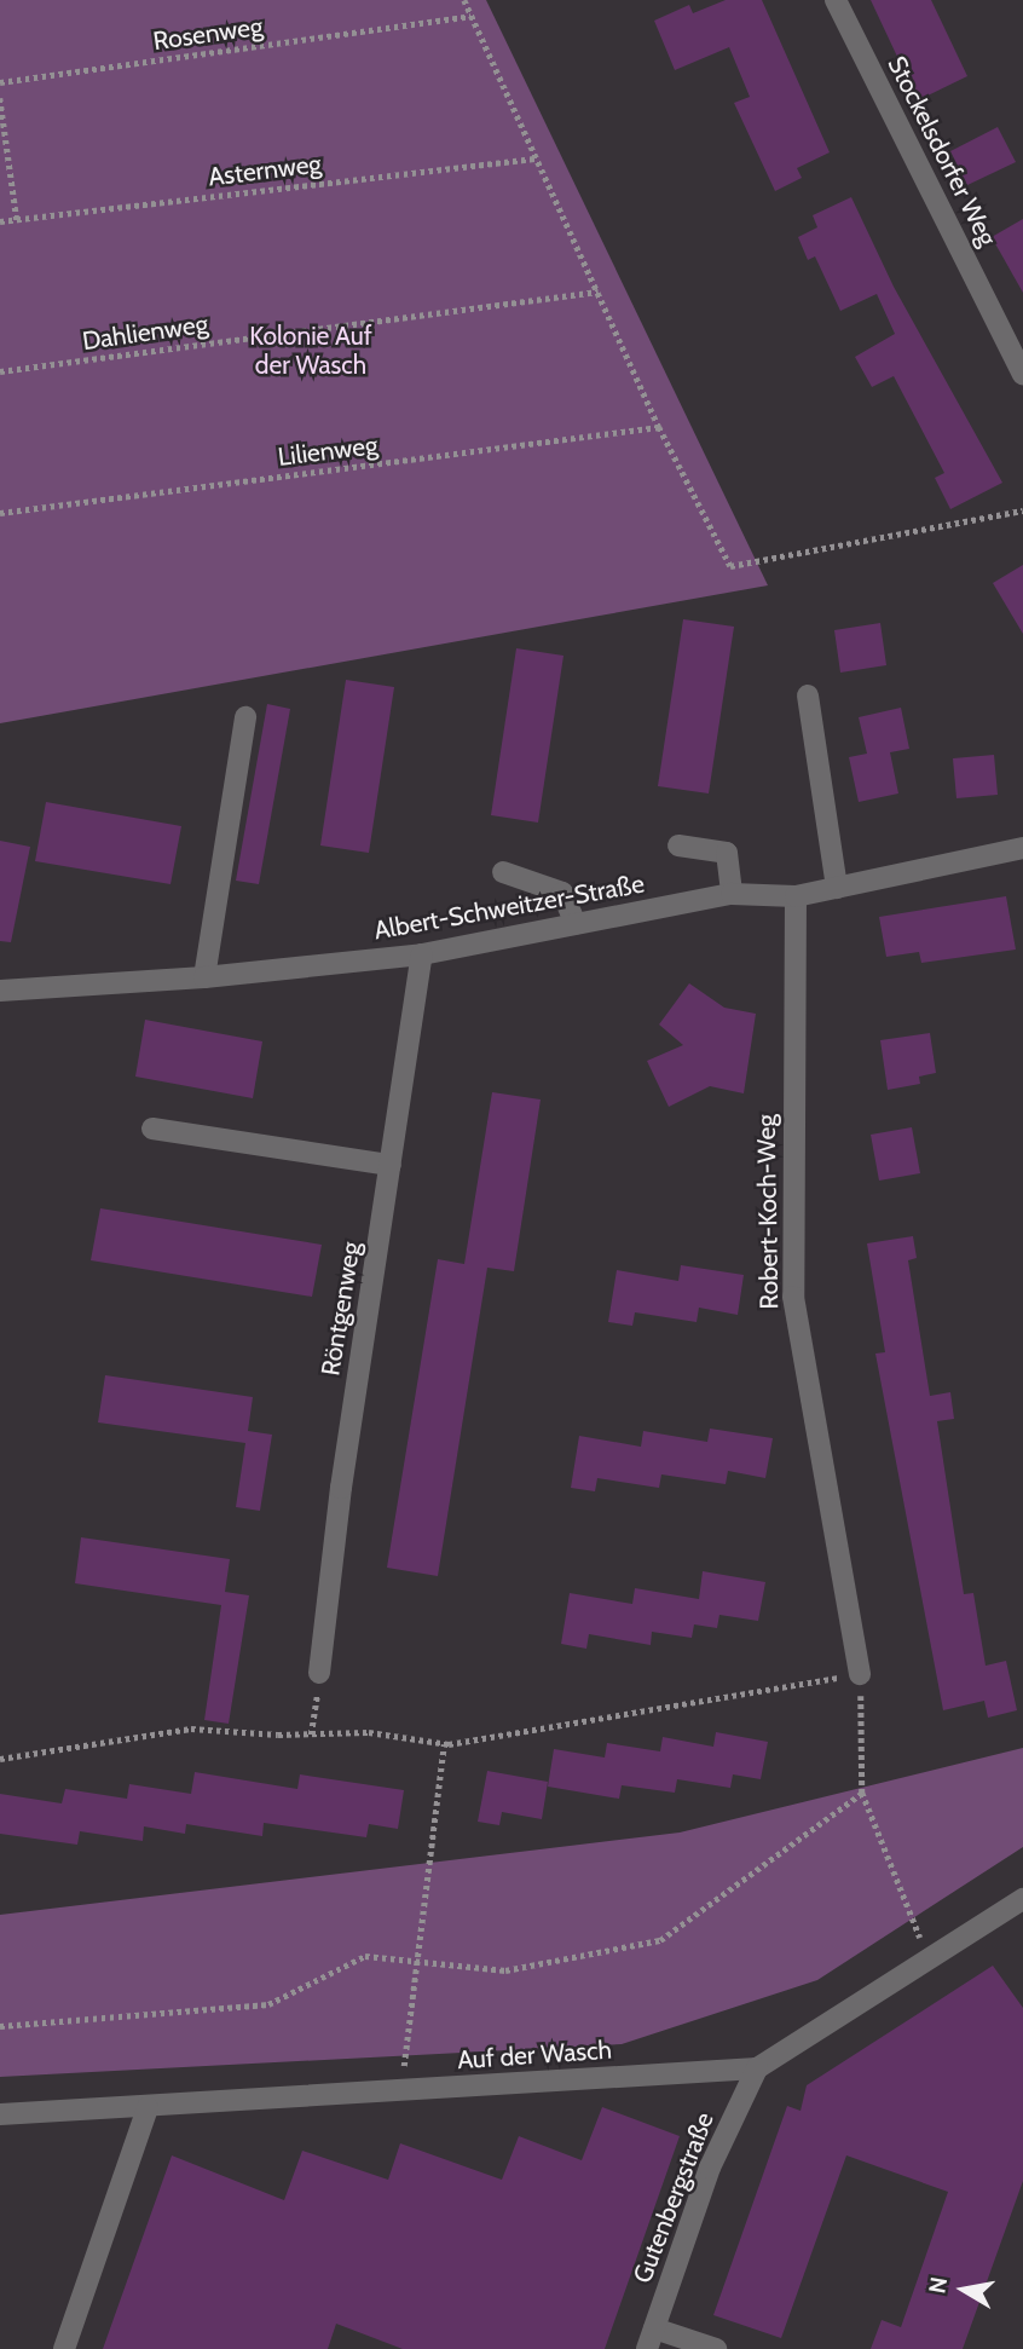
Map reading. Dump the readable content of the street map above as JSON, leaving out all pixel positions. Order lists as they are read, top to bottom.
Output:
{
  "streets": {
    "street": [
      "Stockelsdorfer Weg",
      "Albert-Schweitzer-Straße",
      "Robert-Koch-Weg",
      "Röntgenweg",
      "Auf der Wasch",
      "Gutenbergstraße"
    ],
    "path": [
      "Rosenweg",
      "Asternweg",
      "Dahlienweg",
      "Lilienweg"
    ]
  },
  "crossings": [
    ["Albert-Schweitzer-Straße", "Robert-Koch-Weg"],
    ["Albert-Schweitzer-Straße", "Röntgenweg"],
    ["Auf der Wasch", "Gutenbergstraße"]
  ],
  "parks": ["Kolonie Auf der Wasch"],
  "north": "left"
}
